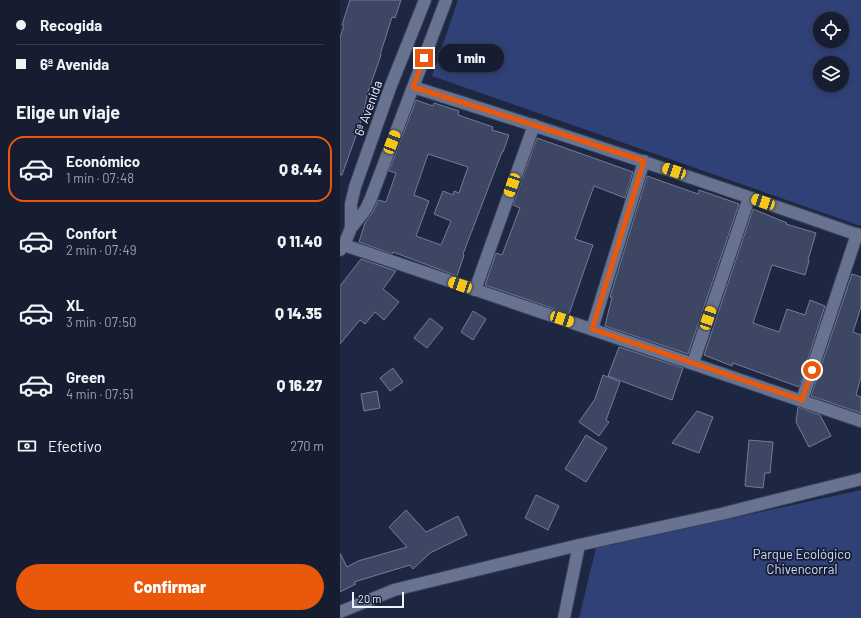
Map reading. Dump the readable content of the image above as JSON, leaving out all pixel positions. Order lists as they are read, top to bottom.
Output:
{
  "streets": {
    "street": ["6ª Avenida"]
  },
  "parks": ["Parque Ecológico Chivencorral"],
  "scale_bar": "20 m",
  "page": {
    "banner": ["Recogida", "6ª Avenida"],
    "bubble": "1 min",
    "heading": "Elige un viaje",
    "list": [
      {
        "name": "Económico",
        "note": "1 min · 07:48",
        "value": "Q 8.44"
      },
      {
        "name": "Confort",
        "note": "2 min · 07:49",
        "value": "Q 11.40"
      },
      {
        "name": "XL",
        "note": "3 min · 07:50",
        "value": "Q 14.35"
      },
      {
        "name": "Green",
        "note": "4 min · 07:51",
        "value": "Q 16.27"
      }
    ],
    "pay": ["Efectivo", "270 m"],
    "buttons": "Confirmar",
    "scale": "20 m"
  }
}
